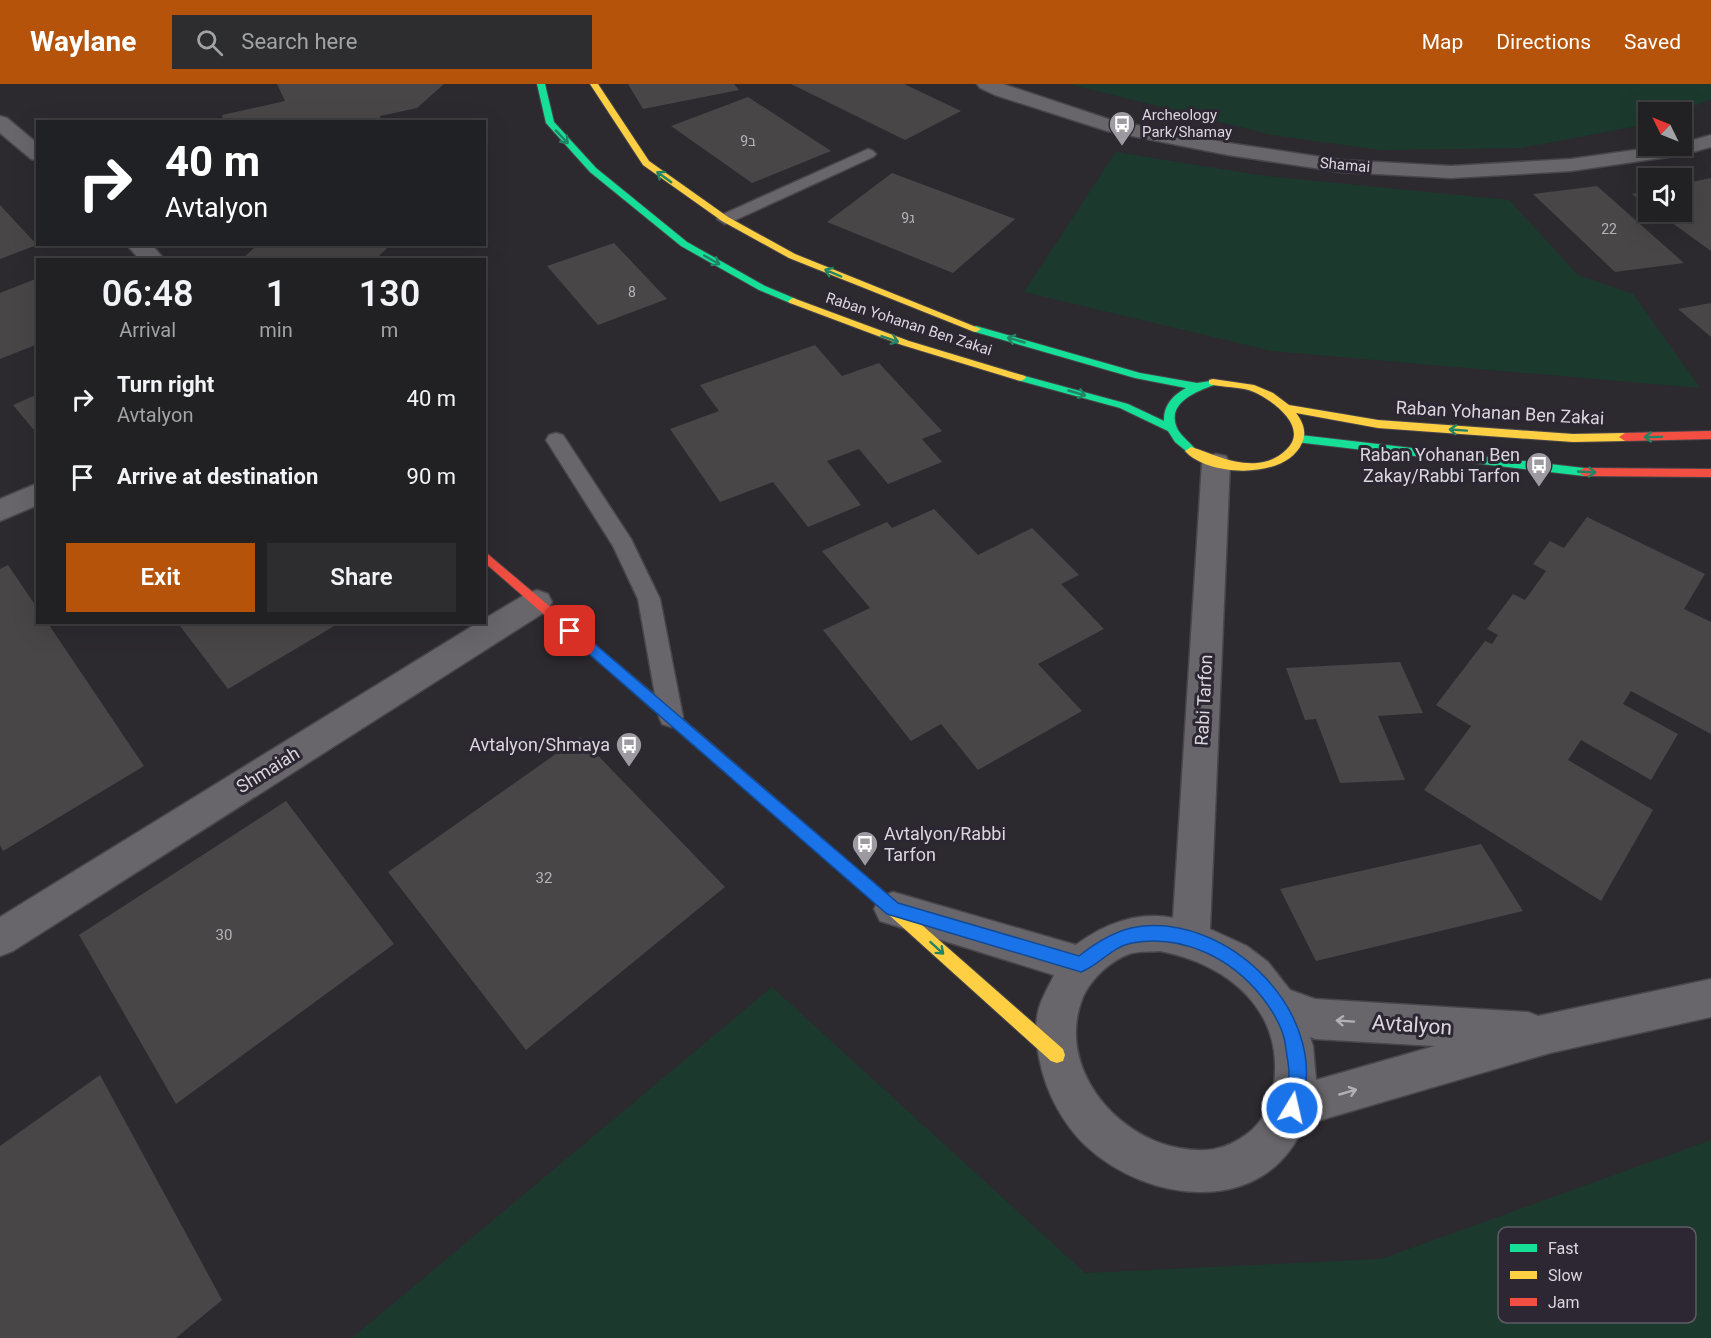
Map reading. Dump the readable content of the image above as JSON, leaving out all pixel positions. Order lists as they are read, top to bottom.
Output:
{
  "streets": {
    "street": [
      "Shamai",
      "Raban Yohanan Ben Zakai",
      "Rabi Tarfon",
      "Shmaiah",
      "Avtalyon"
    ]
  },
  "crossings": [
    ["Raban Yohanan Ben Zakai", "Rabi Tarfon"]
  ],
  "places": {
    "bus stop": [
      "Archeology Park/Shamay",
      "Raban Yohanan Ben Zakay/Rabbi Tarfon",
      "Avtalyon/Shmaya",
      "Avtalyon/Rabbi Tarfon"
    ]
  },
  "house_numbers": [
    "9ב",
    "9ג",
    "22",
    "8",
    "32",
    "30"
  ],
  "legend": ["Fast", "Slow", "Jam"],
  "north": "top left",
  "page": {
    "header": "Waylane",
    "search": "Search here",
    "nav": ["Map", "Directions", "Saved"],
    "turn": ["40 m", "Avtalyon"],
    "eta": [
      "06:48",
      "Arrival",
      "1",
      "min",
      "130",
      "m"
    ],
    "list": [
      {
        "name": "Turn right",
        "note": "Avtalyon",
        "value": "40 m"
      },
      {
        "name": "Arrive at destination",
        "value": "90 m"
      }
    ],
    "buttons": ["Exit", "Share"]
  }
}
